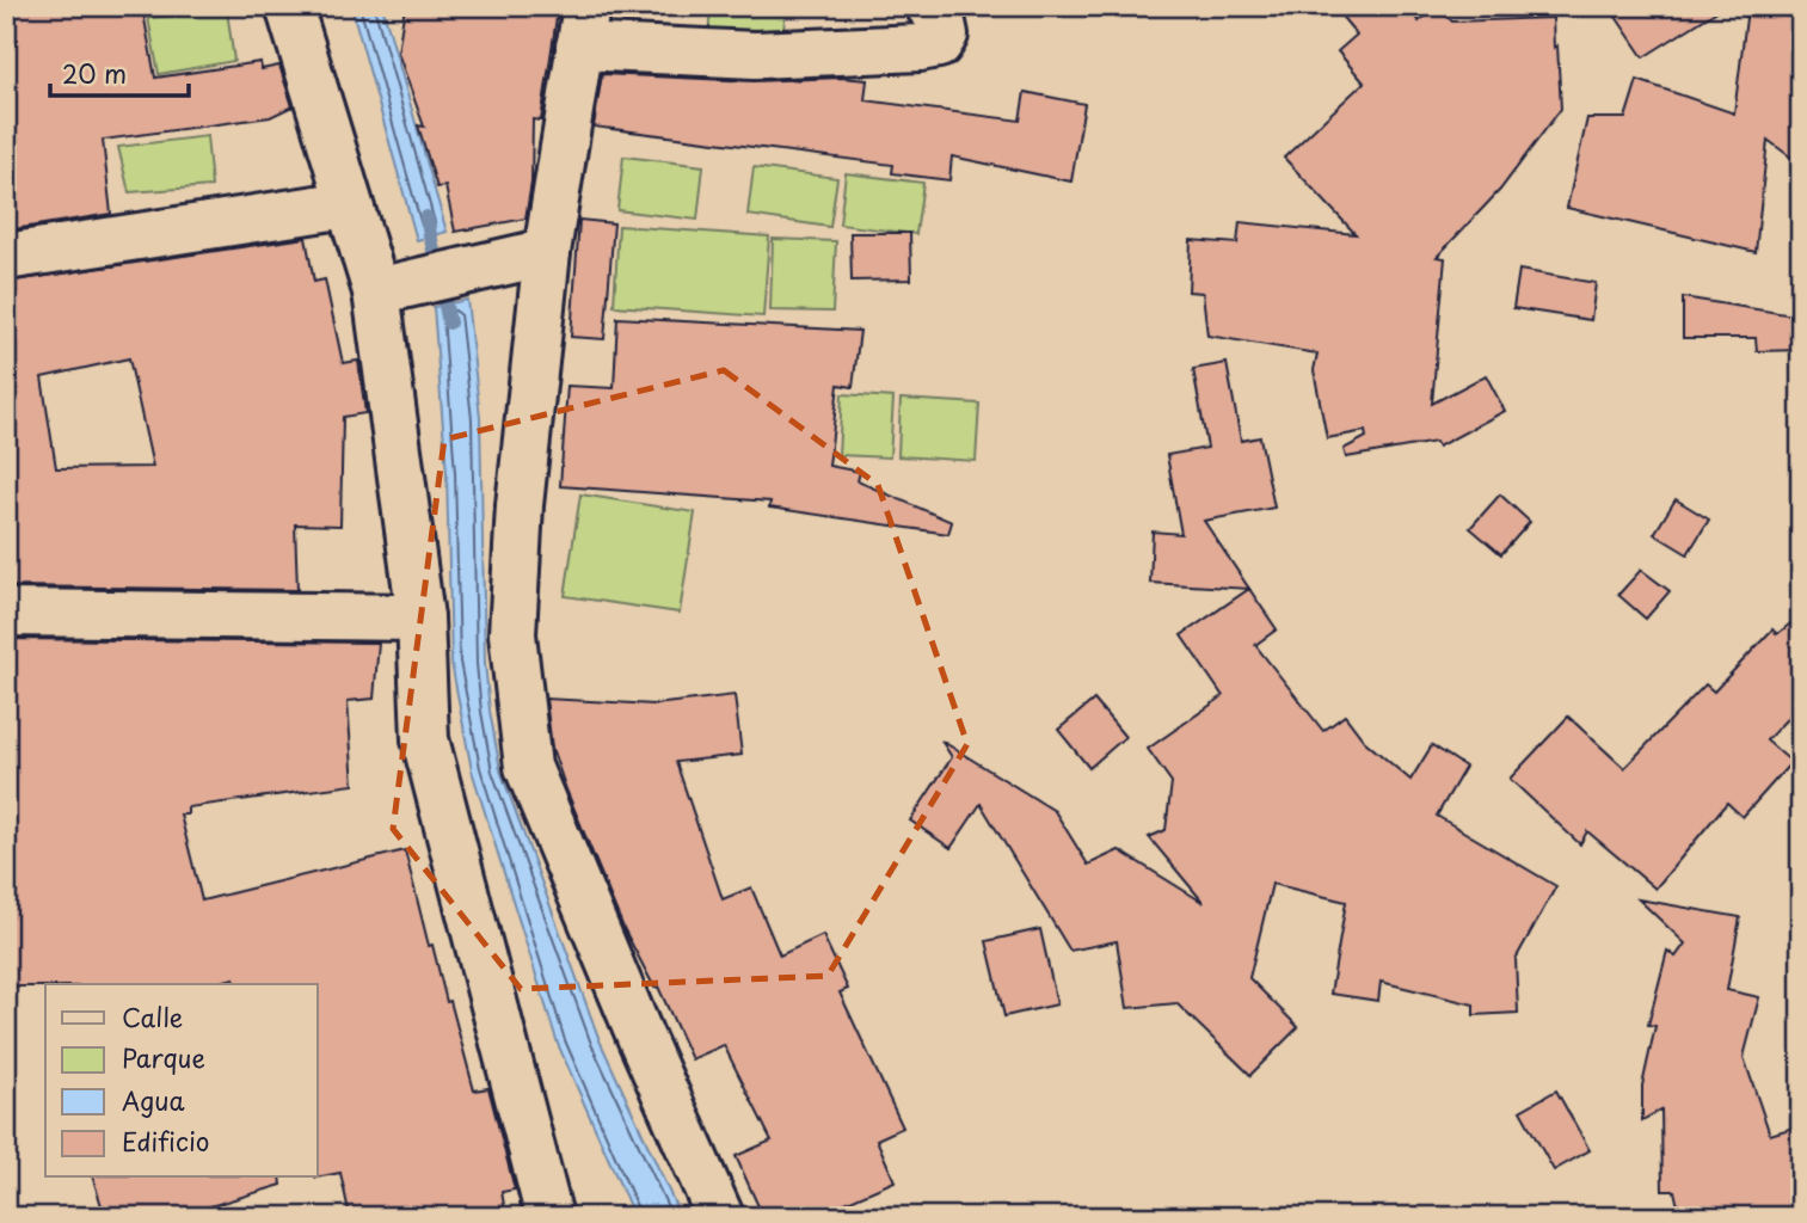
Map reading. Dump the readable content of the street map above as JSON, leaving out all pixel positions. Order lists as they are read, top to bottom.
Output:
{
  "legend": [
    "Calle",
    "Parque",
    "Agua",
    "Edificio"
  ],
  "scale_bar": "20 m"
}
